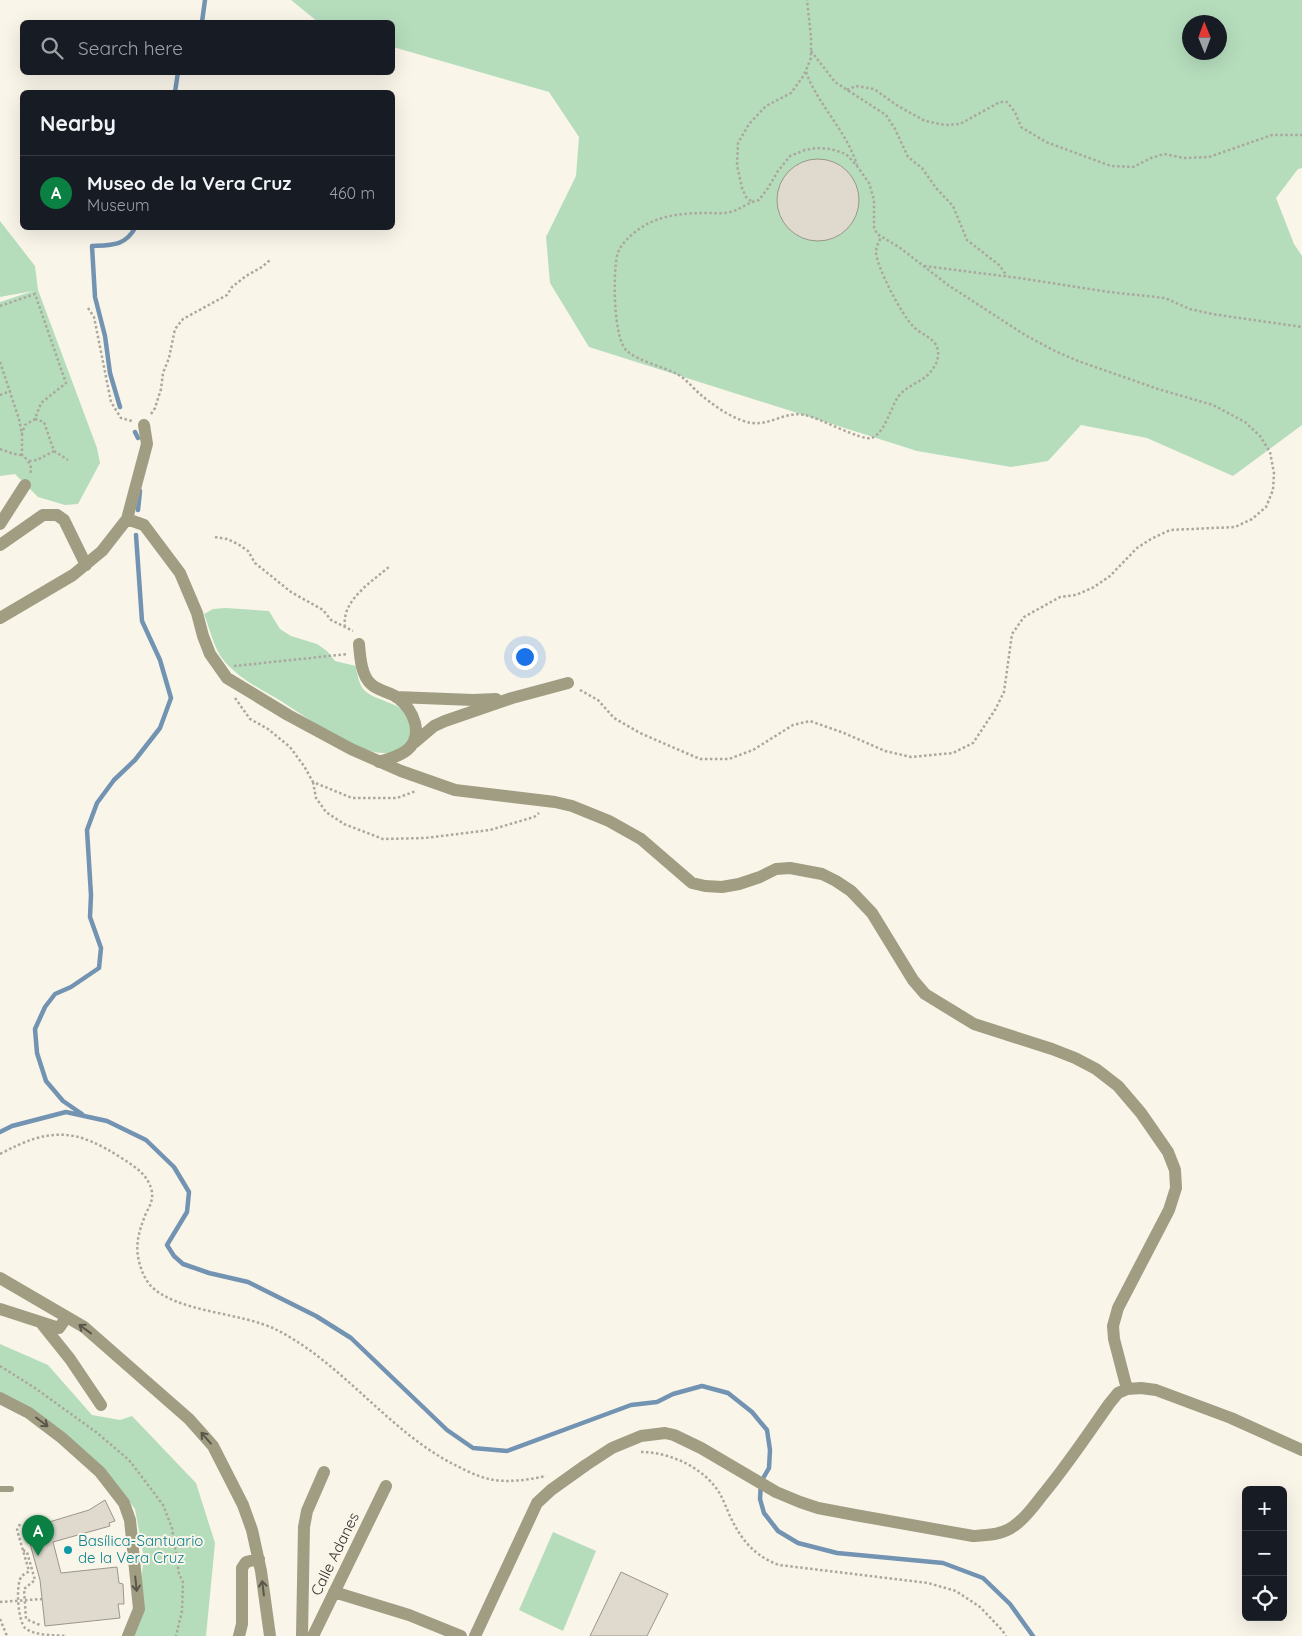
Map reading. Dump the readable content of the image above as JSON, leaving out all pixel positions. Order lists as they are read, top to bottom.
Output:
{
  "streets": {
    "street": ["Calle Adanes"]
  },
  "places": ["Basílica-Santuario de la Vera Cruz"],
  "north": "top",
  "page": {
    "search": "Search here",
    "heading": "Nearby",
    "list": [
      {
        "mark": "A",
        "name": "Museo de la Vera Cruz",
        "note": "Museum",
        "value": "460 m"
      }
    ],
    "map_buttons": ["+", "−"],
    "pins": "A"
  }
}
